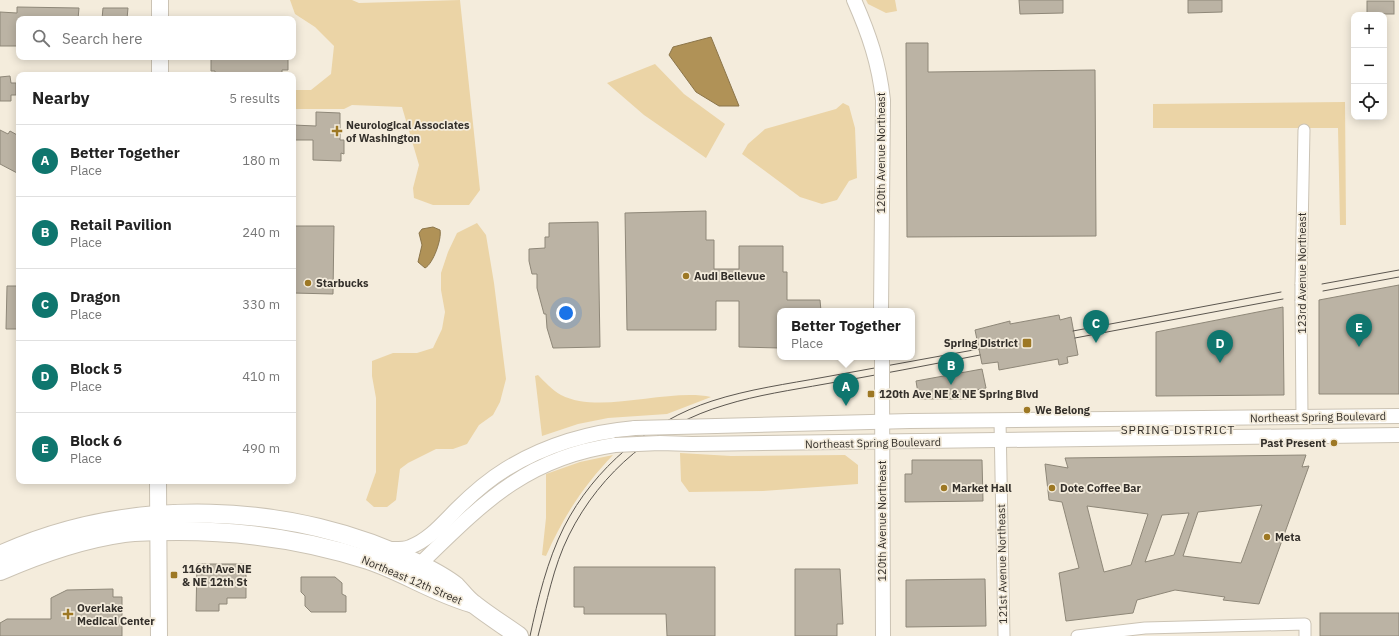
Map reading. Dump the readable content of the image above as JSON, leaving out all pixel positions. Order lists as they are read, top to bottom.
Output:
{
  "streets": {
    "main road": ["Northeast 12th Street"],
    "street": [
      "120th Avenue Northeast",
      "123rd Avenue Northeast",
      "Northeast Spring Boulevard",
      "121st Avenue Northeast"
    ]
  },
  "crossings": [
    ["120th Avenue Northeast", "Northeast Spring Boulevard"],
    ["123rd Avenue Northeast", "Northeast Spring Boulevard"],
    ["Northeast Spring Boulevard", "121st Avenue Northeast"],
    ["Northeast Spring Boulevard", "Northeast 12th Street"]
  ],
  "districts": ["SPRING DISTRICT"],
  "places": {
    "health": ["Neurological Associates of Washington", "Overlake Medical Center"],
    "other": [
      "Audi Bellevue",
      "Starbucks",
      "We Belong",
      "Past Present",
      "Market Hall",
      "Dote Coffee Bar",
      "Meta"
    ],
    "transit": ["Spring District", "120th Ave NE & NE Spring Blvd", "116th Ave NE & NE 12th St"]
  },
  "page": {
    "map_buttons": ["+", "−"],
    "search": "Search here",
    "heading": ["Nearby", "5 results"],
    "list": [
      {
        "mark": "A",
        "name": "Better Together",
        "note": "Place",
        "value": "180 m"
      },
      {
        "mark": "B",
        "name": "Retail Pavilion",
        "note": "Place",
        "value": "240 m"
      },
      {
        "mark": "C",
        "name": "Dragon",
        "note": "Place",
        "value": "330 m"
      },
      {
        "mark": "D",
        "name": "Block 5",
        "note": "Place",
        "value": "410 m"
      },
      {
        "mark": "E",
        "name": "Block 6",
        "note": "Place",
        "value": "490 m"
      }
    ],
    "popup": ["Better Together", "Place"],
    "pins": [
      "C",
      "E",
      "D",
      "B",
      "A"
    ]
  }
}
